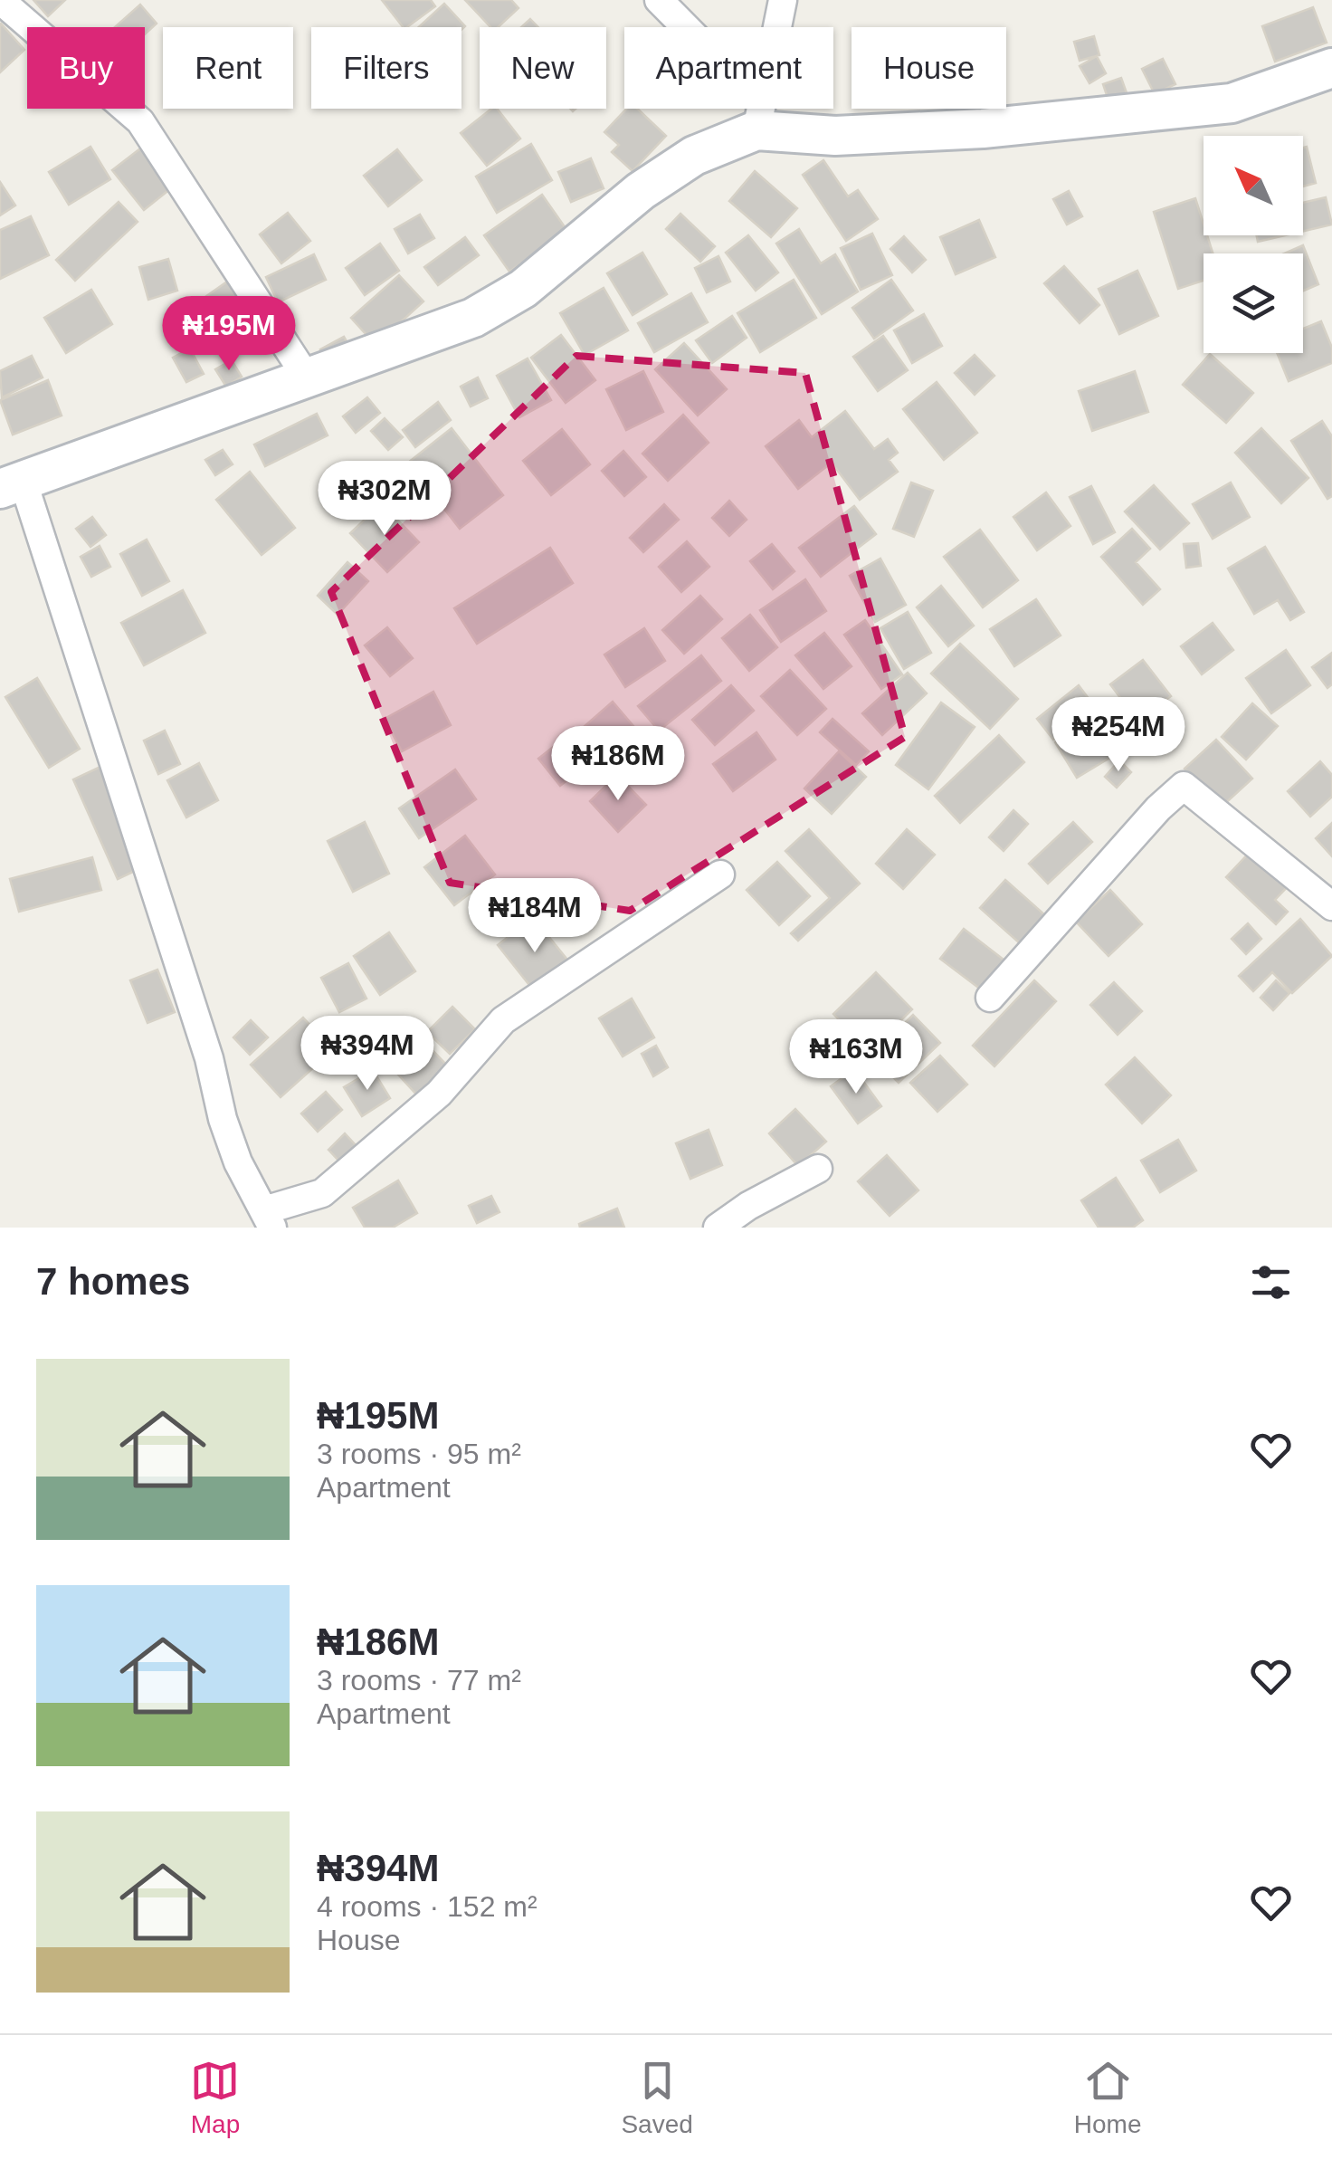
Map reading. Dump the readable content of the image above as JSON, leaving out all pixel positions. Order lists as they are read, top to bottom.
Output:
{
  "north": "top left",
  "page": {
    "chip": [
      "Buy",
      "Rent",
      "Filters",
      "New",
      "Apartment",
      "House"
    ],
    "price": [
      "₦195M",
      "₦302M",
      "₦254M",
      "₦186M",
      "₦184M",
      "₦394M",
      "₦163M"
    ],
    "heading": "7 homes",
    "list": [
      {
        "name": "₦195M",
        "note": "3 rooms · 95 m² · Apartment"
      },
      {
        "name": "₦186M",
        "note": "3 rooms · 77 m² · Apartment"
      },
      {
        "name": "₦394M",
        "note": "4 rooms · 152 m² · House"
      }
    ],
    "tabs": ["Map", "Saved", "Home"]
  }
}
